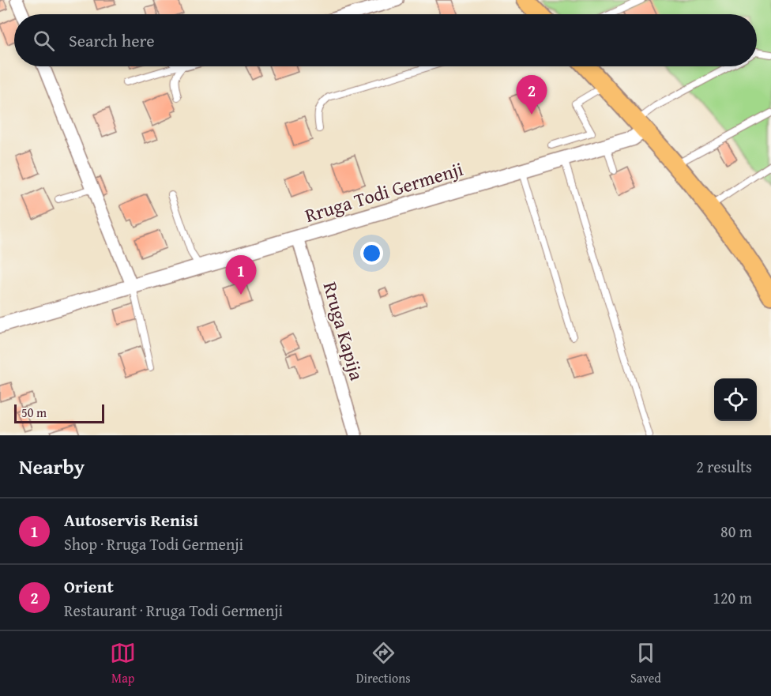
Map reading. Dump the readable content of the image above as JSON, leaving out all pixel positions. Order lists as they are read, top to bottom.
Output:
{
  "streets": {
    "street": ["Rruga Todi Germenji", "Rruga Kapija"]
  },
  "crossings": [
    ["Rruga Todi Germenji", "Rruga Kapija"]
  ],
  "scale_bar": "50 m",
  "page": {
    "search": "Search here",
    "pins": ["2", "1"],
    "scale": "50 m",
    "heading": ["Nearby", "2 results"],
    "list": [
      {
        "mark": "1",
        "name": "Autoservis Renisi",
        "note": "Shop · Rruga Todi Germenji",
        "value": "80 m"
      },
      {
        "mark": "2",
        "name": "Orient",
        "note": "Restaurant · Rruga Todi Germenji",
        "value": "120 m"
      }
    ],
    "nav": ["Map", "Directions", "Saved"]
  }
}
